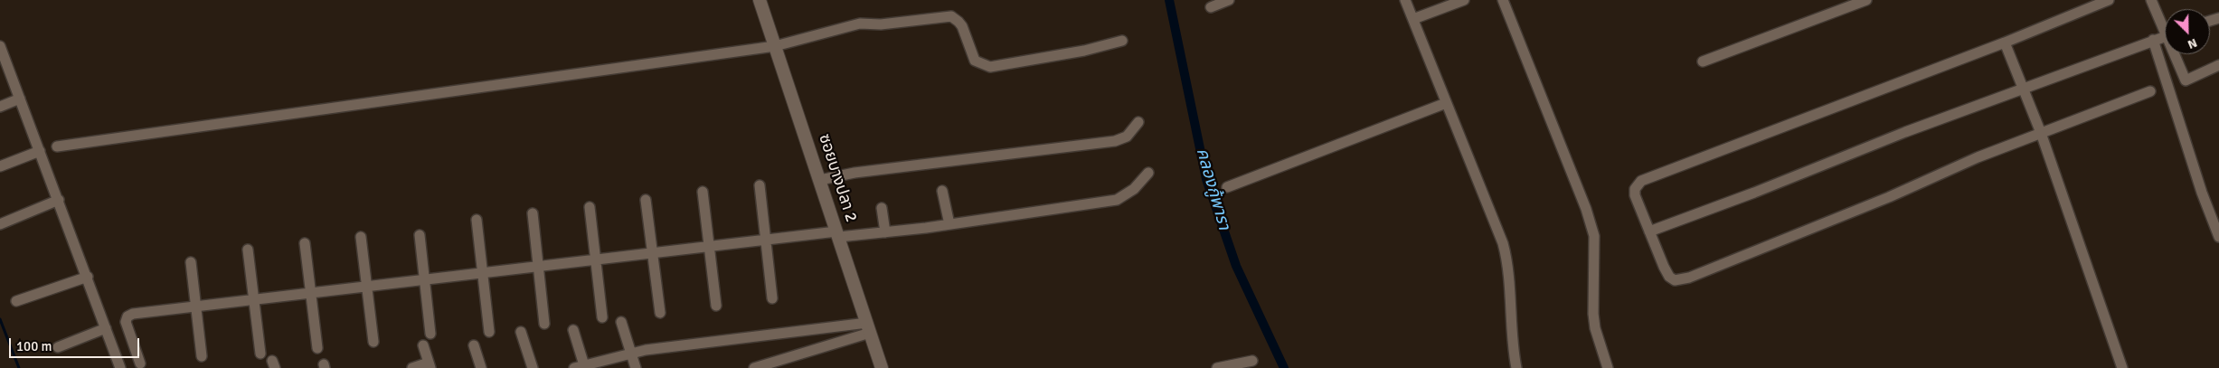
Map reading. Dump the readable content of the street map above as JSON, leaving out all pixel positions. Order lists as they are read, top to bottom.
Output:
{
  "streets": {
    "street": ["ซอยบางปลา 2"]
  },
  "water": ["คลองกู้พารา"],
  "scale_bar": "100 m",
  "north": "bottom right"
}
